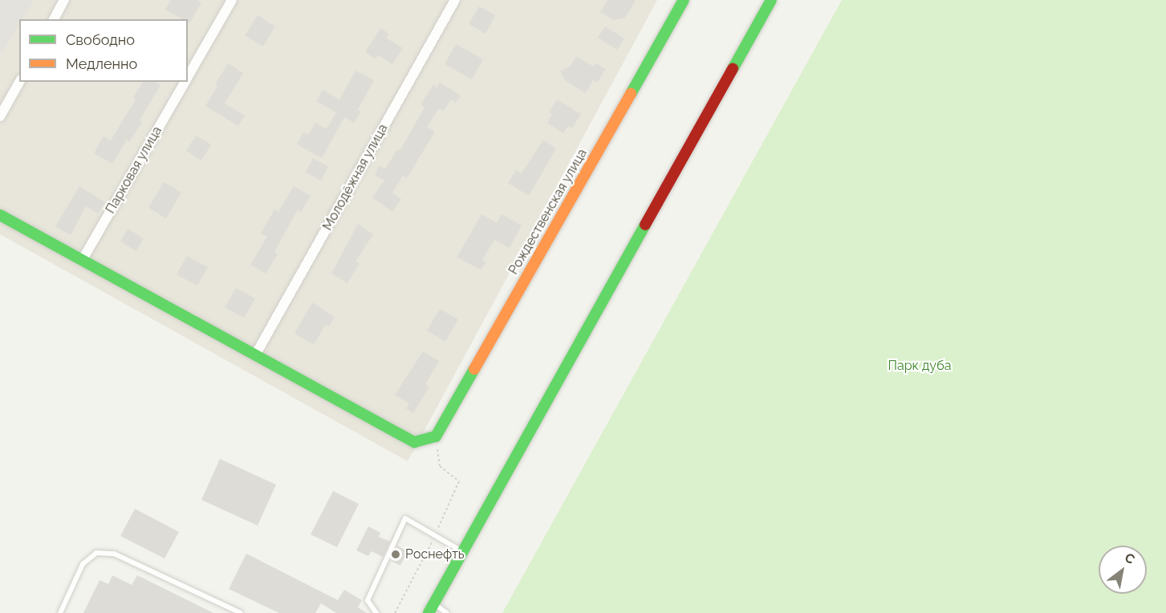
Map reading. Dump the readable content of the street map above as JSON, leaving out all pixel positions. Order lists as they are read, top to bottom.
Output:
{
  "streets": {
    "street": ["Парковая улица", "Молодёжная улица", "Рождественская улица"]
  },
  "crossings": [
    ["Молодёжная улица", "Рождественская улица"]
  ],
  "parks": ["Парк дуба"],
  "places": ["Роснефть"],
  "legend": ["Свободно", "Медленно"],
  "north": "top right"
}
